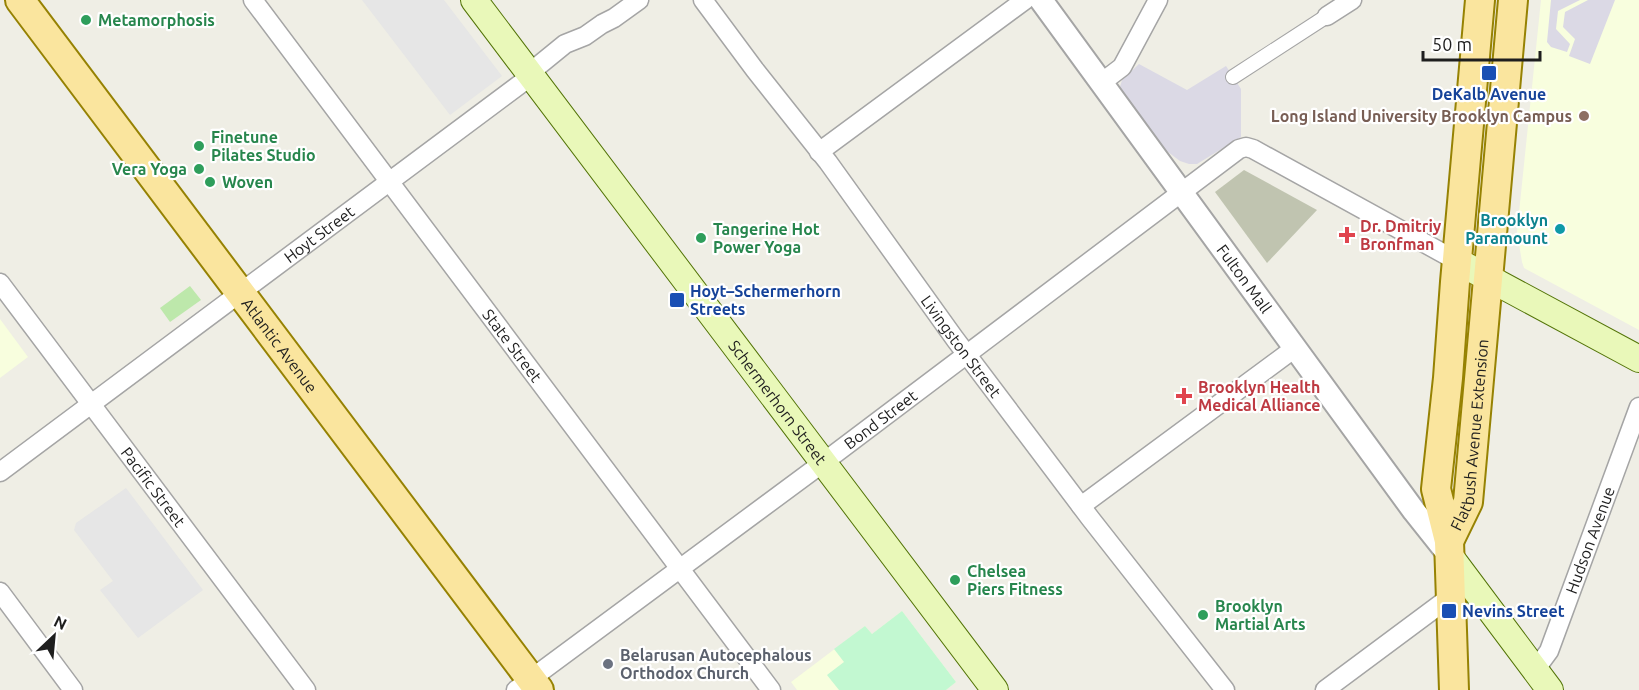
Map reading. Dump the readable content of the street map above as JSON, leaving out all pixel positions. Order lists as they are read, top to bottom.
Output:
{
  "streets": {
    "main road": ["Atlantic Avenue", "Schermerhorn Street", "Flatbush Avenue Extension"],
    "street": [
      "Hoyt Street",
      "Fulton Mall",
      "State Street",
      "Livingston Street",
      "Bond Street",
      "Pacific Street",
      "Hudson Avenue"
    ]
  },
  "crossings": [
    ["Hoyt Street", "Atlantic Avenue"],
    ["Hoyt Street", "State Street"],
    ["Hoyt Street", "Schermerhorn Street"],
    ["Hoyt Street", "Pacific Street"],
    ["Fulton Mall", "Bond Street"],
    ["Fulton Mall", "Flatbush Avenue Extension"],
    ["Atlantic Avenue", "Bond Street"],
    ["State Street", "Bond Street"],
    ["Livingston Street", "Bond Street"],
    ["Schermerhorn Street", "Bond Street"],
    ["Bond Street", "Flatbush Avenue Extension"]
  ],
  "places": {
    "other": [
      "Metamorphosis",
      "Long Island University Brooklyn Campus",
      "Finetune Pilates Studio",
      "Vera Yoga",
      "Woven",
      "Brooklyn Paramount",
      "Tangerine Hot Power Yoga",
      "Chelsea Piers Fitness",
      "Brooklyn Martial Arts",
      "Belarusan Autocephalous Orthodox Church"
    ],
    "transit": ["DeKalb Avenue", "Hoyt–Schermerhorn Streets", "Nevins Street"],
    "health": ["Dr. Dmitriy Bronfman", "Brooklyn Health Medical Alliance"]
  },
  "scale_bar": "50 m",
  "north": "top right"
}
